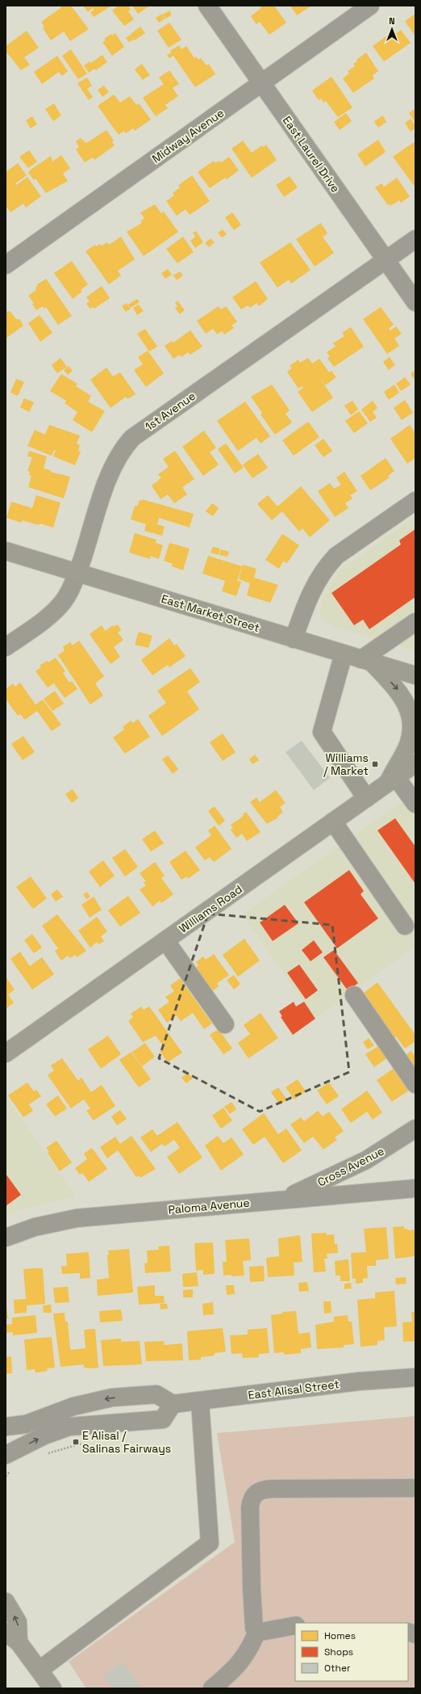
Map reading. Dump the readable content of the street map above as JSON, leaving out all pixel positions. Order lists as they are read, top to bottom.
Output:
{
  "streets": {
    "main road": ["East Market Street", "Williams Road"],
    "street": [
      "Midway Avenue",
      "East Laurel Drive",
      "1st Avenue",
      "Cross Avenue",
      "Paloma Avenue",
      "East Alisal Street"
    ]
  },
  "crossings": [
    ["Midway Avenue", "East Laurel Drive"],
    ["East Laurel Drive", "1st Avenue"],
    ["1st Avenue", "East Market Street"],
    ["Cross Avenue", "Paloma Avenue"]
  ],
  "places": {
    "transit": ["Williams / Market", "E Alisal / Salinas Fairways"]
  },
  "legend": ["Homes", "Shops", "Other"],
  "north": "top"
}
